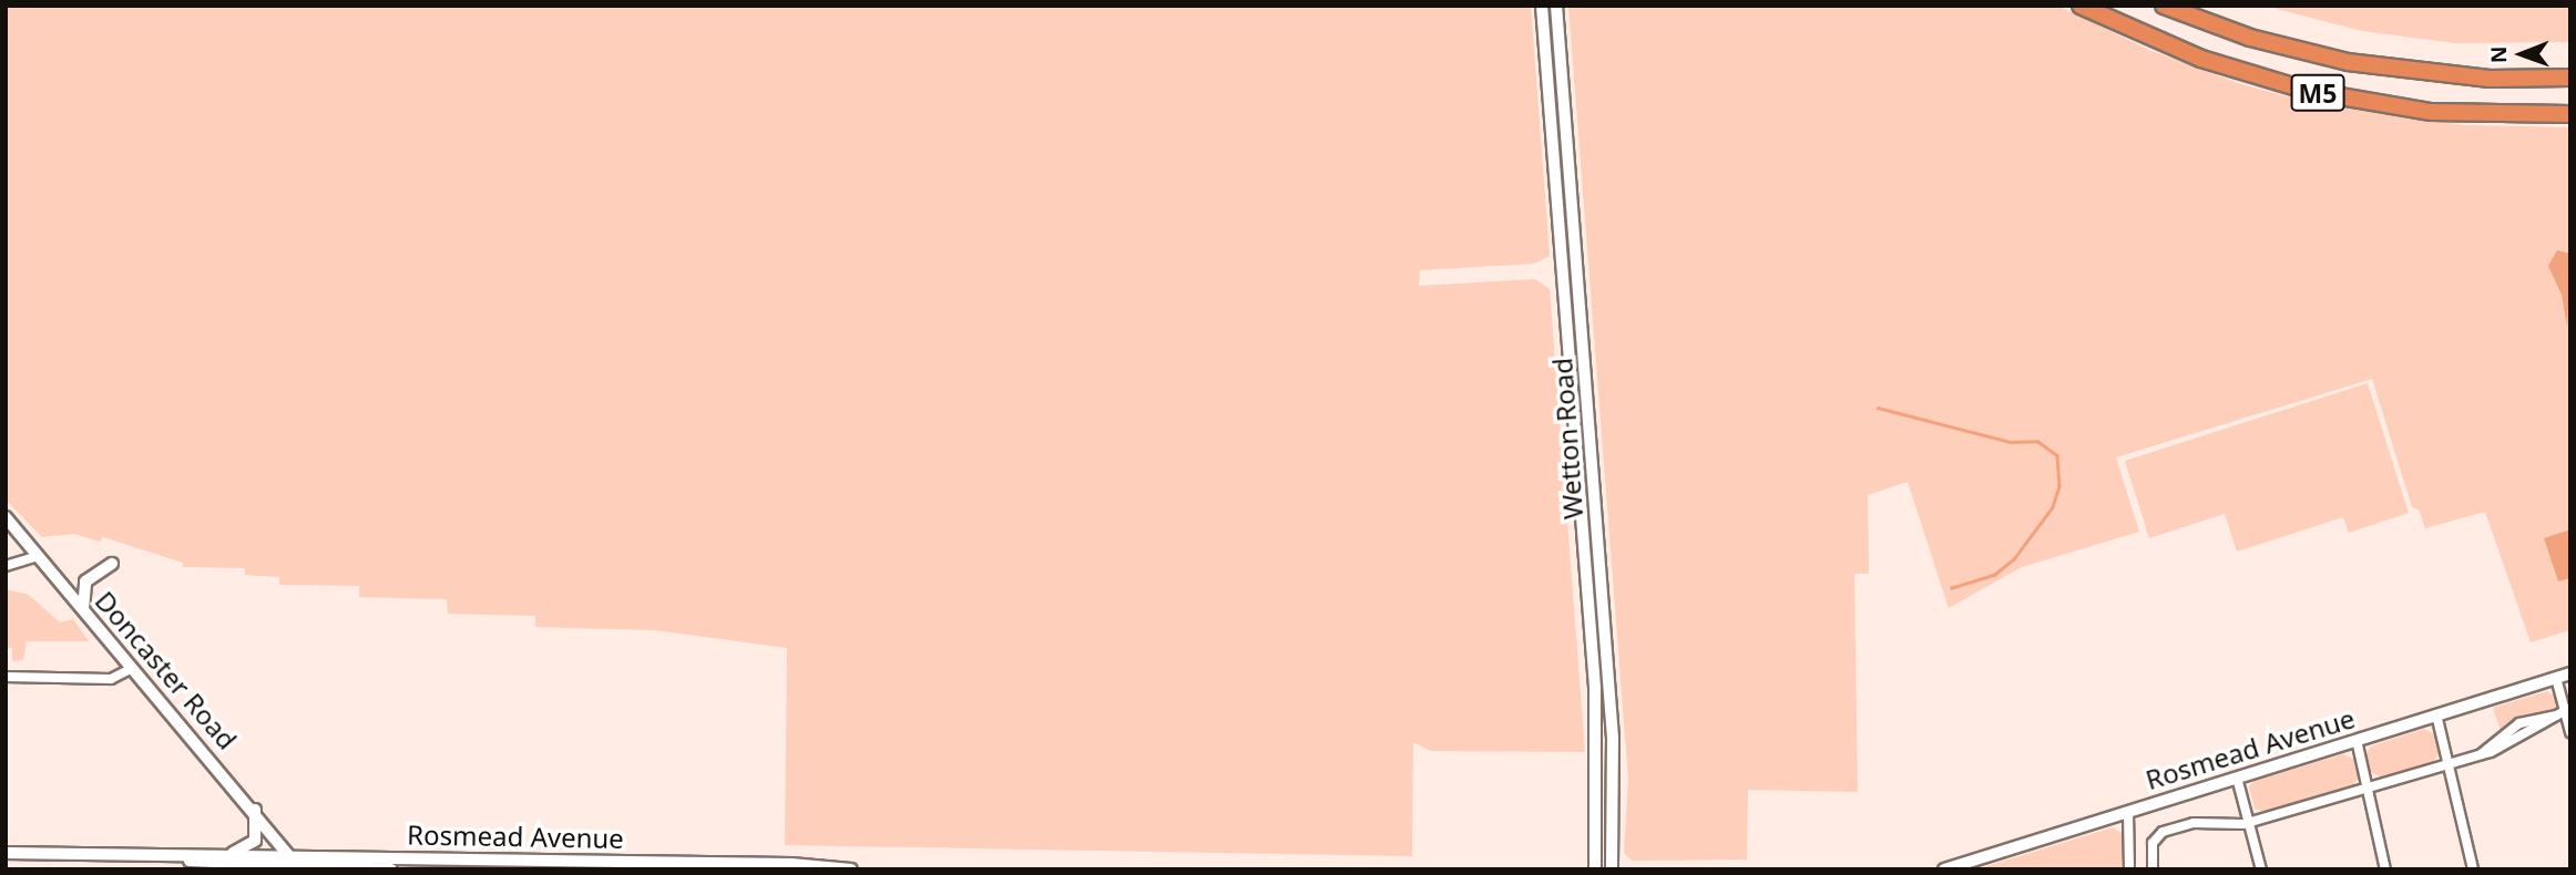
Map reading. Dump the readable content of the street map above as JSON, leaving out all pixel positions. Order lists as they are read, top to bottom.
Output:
{
  "streets": {
    "highway": ["M5"],
    "main road": ["Wetton Road", "Rosmead Avenue"],
    "street": ["Doncaster Road"]
  },
  "crossings": [
    ["Doncaster Road", "Rosmead Avenue"]
  ],
  "north": "left"
}
